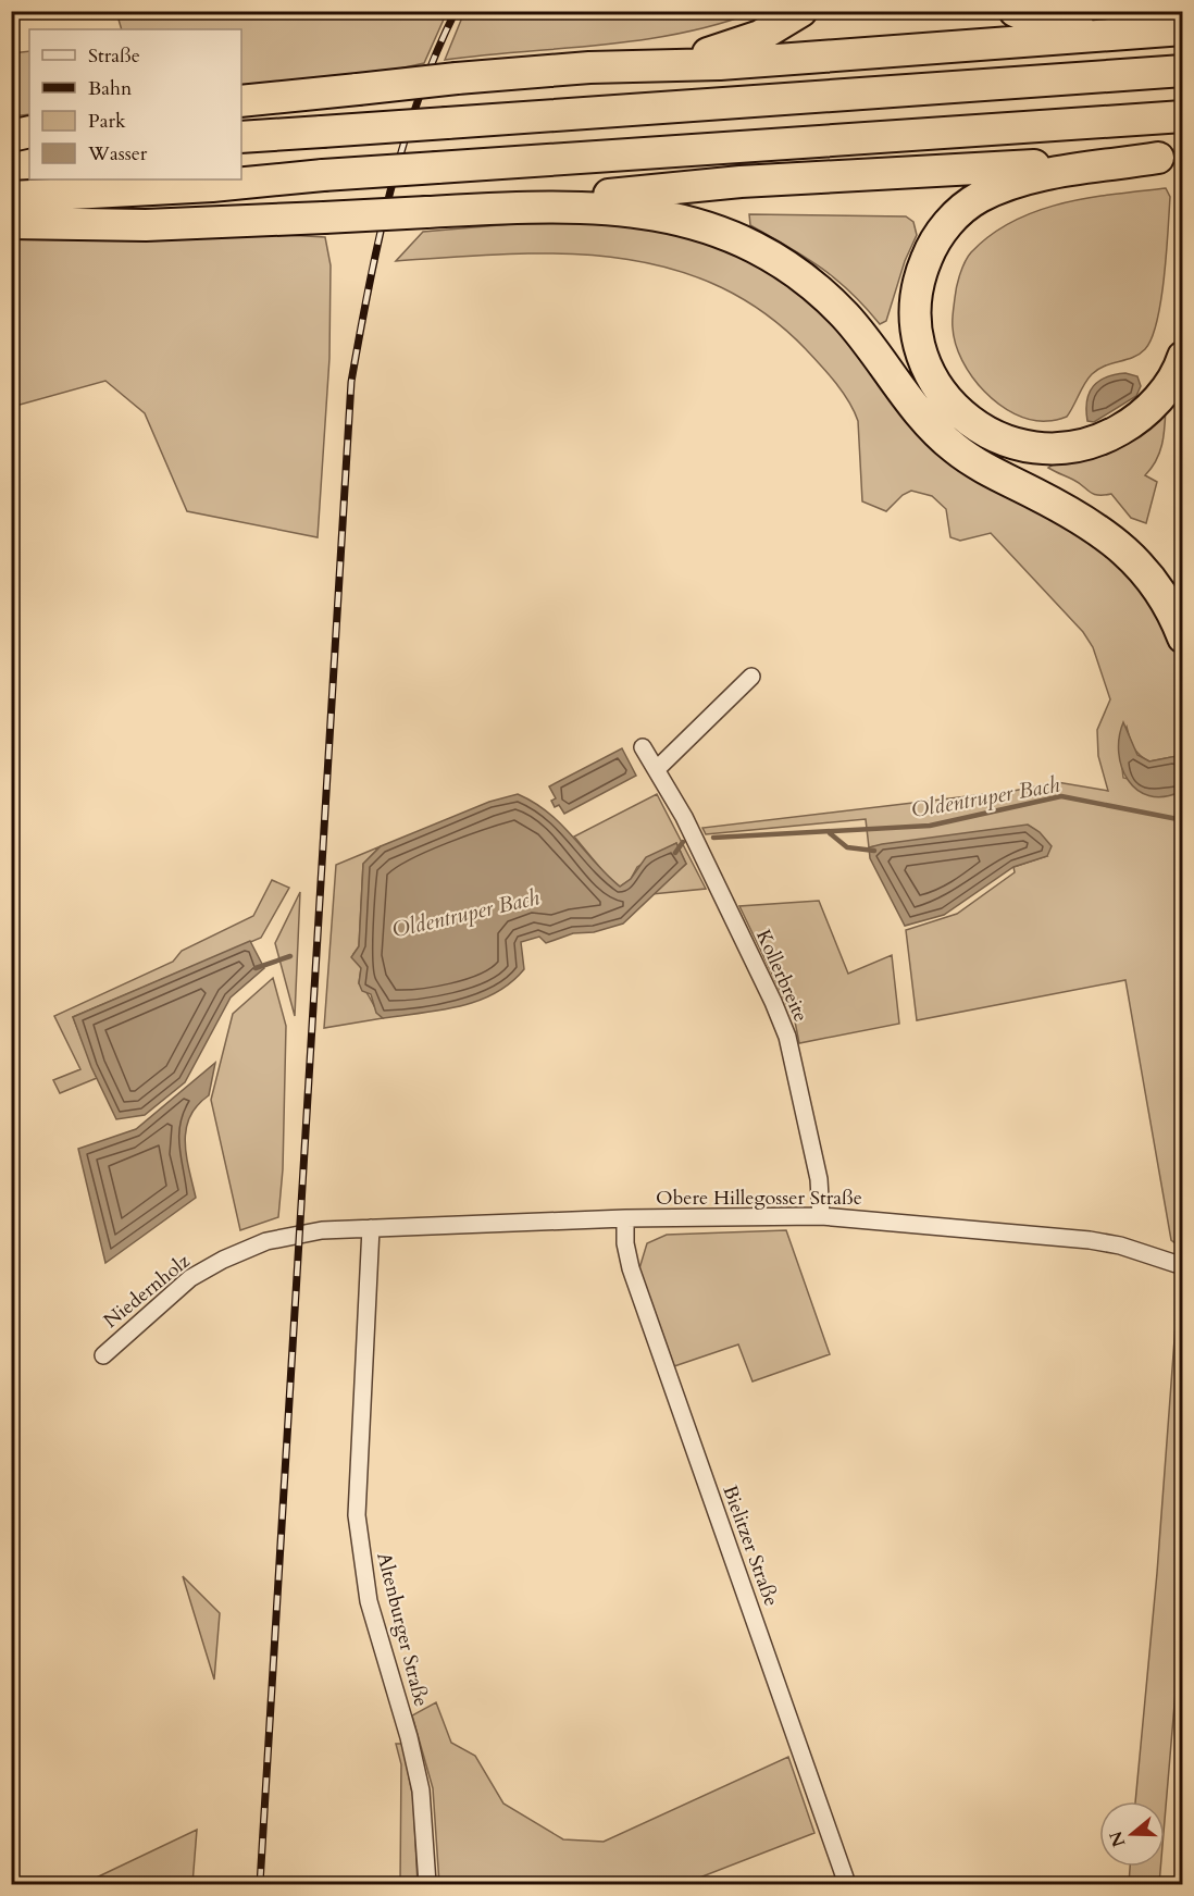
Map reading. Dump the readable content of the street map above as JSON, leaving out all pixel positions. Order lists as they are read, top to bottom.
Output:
{
  "streets": {
    "street": [
      "Kollerbreite",
      "Obere Hillegosser Straße",
      "Niedernholz",
      "Bielitzer Straße",
      "Altenburger Straße"
    ]
  },
  "crossings": [
    ["Kollerbreite", "Obere Hillegosser Straße"],
    ["Obere Hillegosser Straße", "Niedernholz"],
    ["Obere Hillegosser Straße", "Bielitzer Straße"],
    ["Obere Hillegosser Straße", "Altenburger Straße"],
    ["Niedernholz", "Altenburger Straße"]
  ],
  "water": ["Oldentruper Bach"],
  "legend": [
    "Straße",
    "Bahn",
    "Park",
    "Wasser"
  ],
  "north": "left"
}
